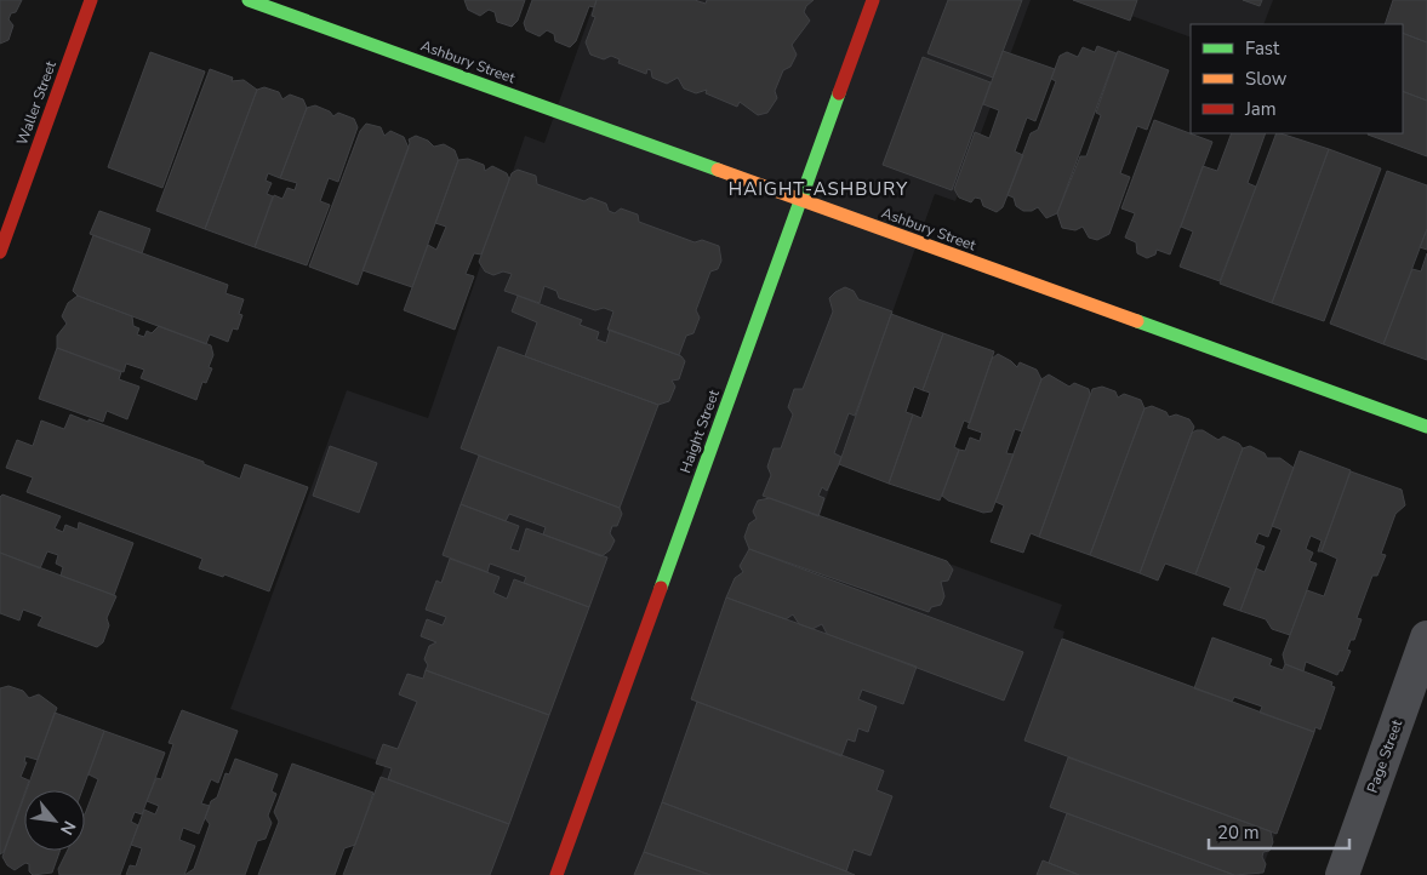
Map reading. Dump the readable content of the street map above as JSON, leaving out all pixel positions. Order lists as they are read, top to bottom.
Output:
{
  "streets": {
    "street": [
      "Ashbury Street",
      "Waller Street",
      "Haight Street",
      "Page Street"
    ]
  },
  "crossings": [
    ["Ashbury Street", "Haight Street"]
  ],
  "districts": ["HAIGHT-ASHBURY"],
  "legend": ["Fast", "Slow", "Jam"],
  "scale_bar": "20 m",
  "north": "bottom right"
}
